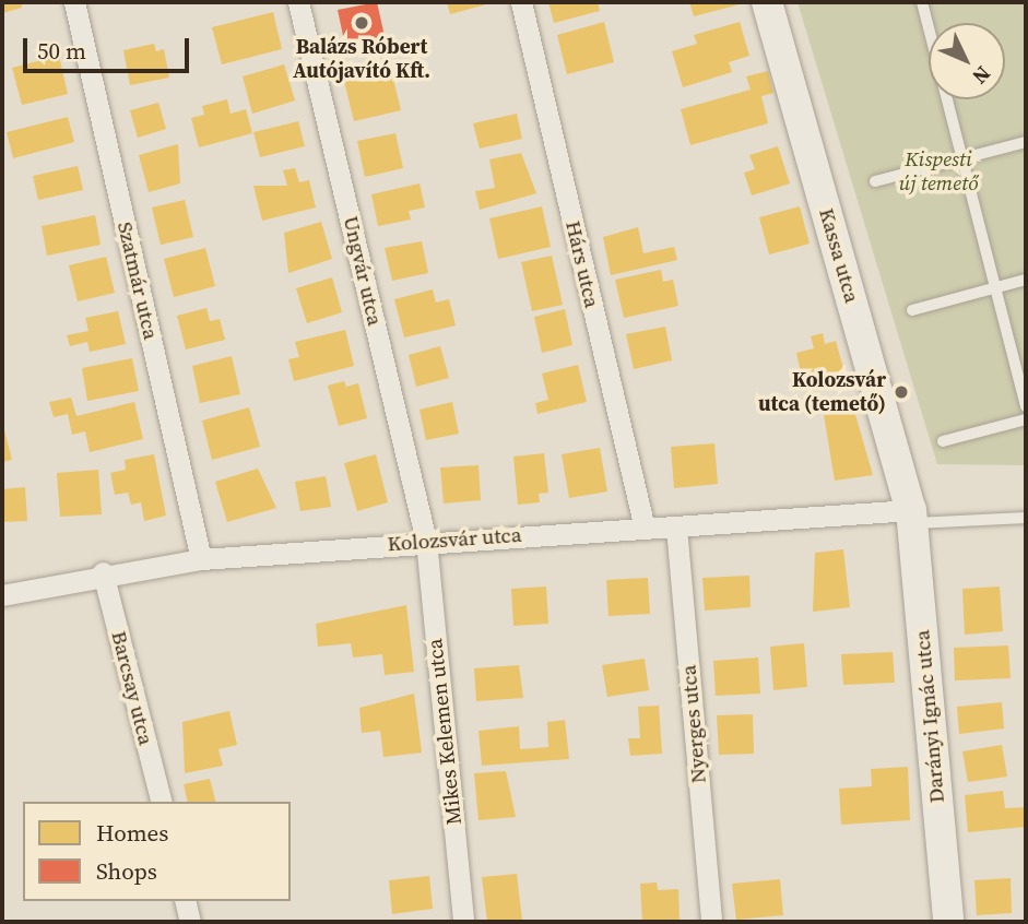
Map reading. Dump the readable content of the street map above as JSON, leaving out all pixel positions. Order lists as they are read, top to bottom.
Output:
{
  "streets": {
    "street": [
      "Kassa utca",
      "Hárs utca",
      "Ungvár utca",
      "Szatmár utca",
      "Kolozsvár utca",
      "Barcsay utca",
      "Darányi Ignác utca",
      "Nyerges utca",
      "Mikes Kelemen utca"
    ]
  },
  "crossings": [
    ["Kassa utca", "Kolozsvár utca"],
    ["Kassa utca", "Darányi Ignác utca"],
    ["Hárs utca", "Kolozsvár utca"],
    ["Ungvár utca", "Kolozsvár utca"],
    ["Ungvár utca", "Mikes Kelemen utca"],
    ["Szatmár utca", "Kolozsvár utca"],
    ["Kolozsvár utca", "Barcsay utca"],
    ["Kolozsvár utca", "Darányi Ignác utca"],
    ["Kolozsvár utca", "Nyerges utca"],
    ["Kolozsvár utca", "Mikes Kelemen utca"]
  ],
  "parks": ["Kispesti új temető"],
  "places": ["Balázs Róbert Autójavító Kft.", "Kolozsvár utca (temető)"],
  "legend": ["Homes", "Shops"],
  "scale_bar": "50 m",
  "north": "bottom right"
}
